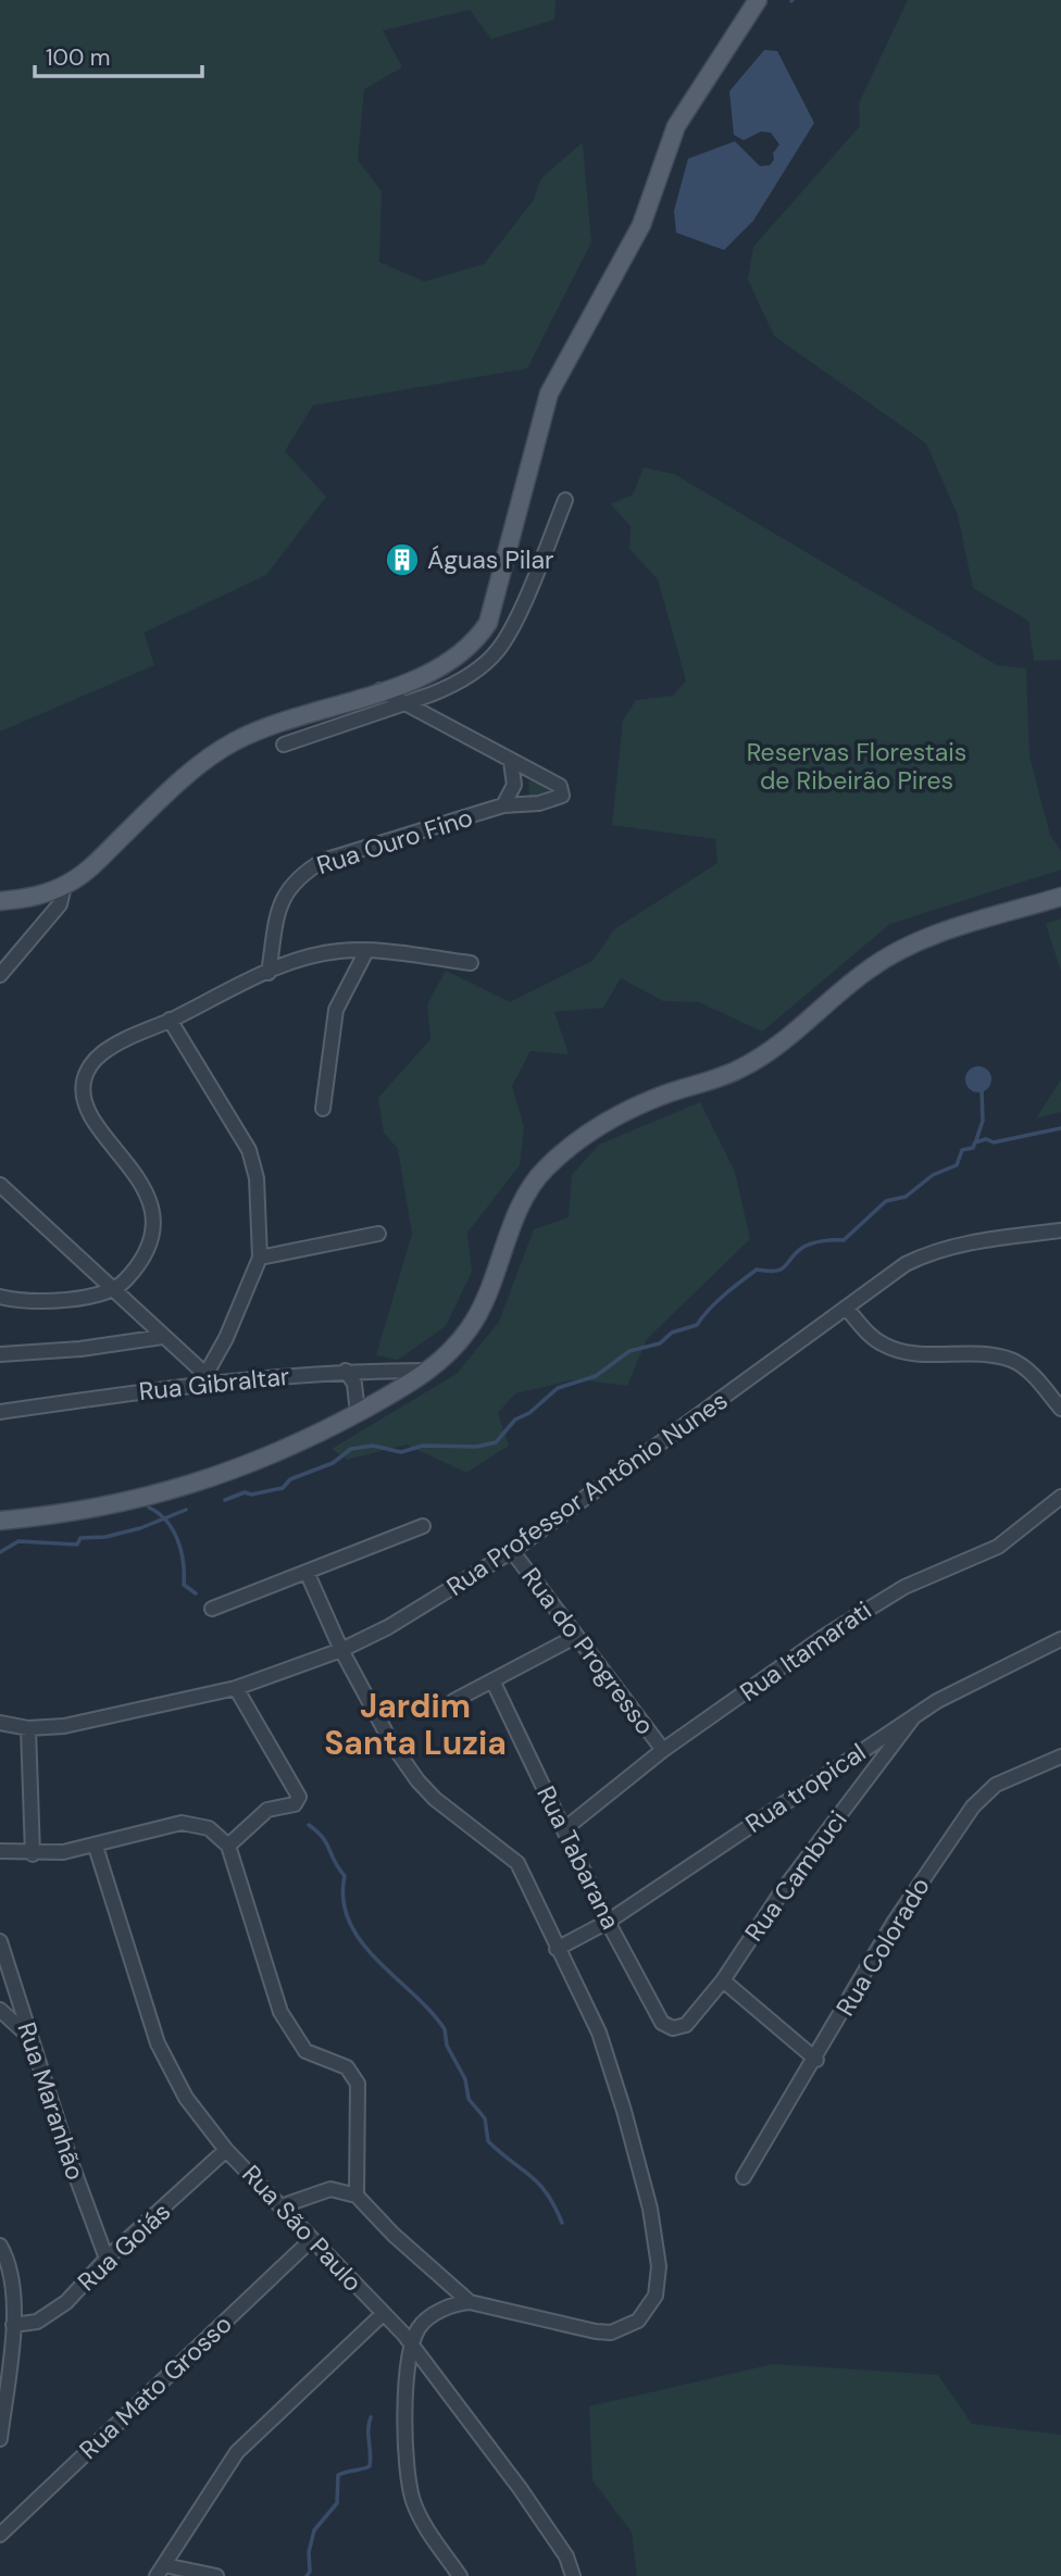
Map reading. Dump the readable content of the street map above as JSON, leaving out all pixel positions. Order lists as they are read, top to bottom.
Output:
{
  "streets": {
    "street": [
      "Rua Ouro Fino",
      "Rua Gibraltar",
      "Rua Professor Antônio Nunes",
      "Rua do Progresso",
      "Rua Itamarati",
      "Rua tropical",
      "Rua Tabarana",
      "Rua Cambuci",
      "Rua Colorado",
      "Rua Maranhão",
      "Rua São Paulo",
      "Rua Goiás",
      "Rua Mato Grosso"
    ]
  },
  "crossings": [
    ["Rua Professor Antônio Nunes", "Rua do Progresso"],
    ["Rua do Progresso", "Rua Itamarati"],
    ["Rua Itamarati", "Rua Tabarana"],
    ["Rua tropical", "Rua Tabarana"],
    ["Rua tropical", "Rua Cambuci"],
    ["Rua Tabarana", "Rua Cambuci"],
    ["Rua Maranhão", "Rua Goiás"],
    ["Rua São Paulo", "Rua Goiás"],
    ["Rua São Paulo", "Rua Mato Grosso"]
  ],
  "districts": ["Jardim Santa Luzia"],
  "parks": ["Reservas Florestais de Ribeirão Pires"],
  "places": {
    "building": ["Águas Pilar"]
  },
  "scale_bar": "100 m"
}
